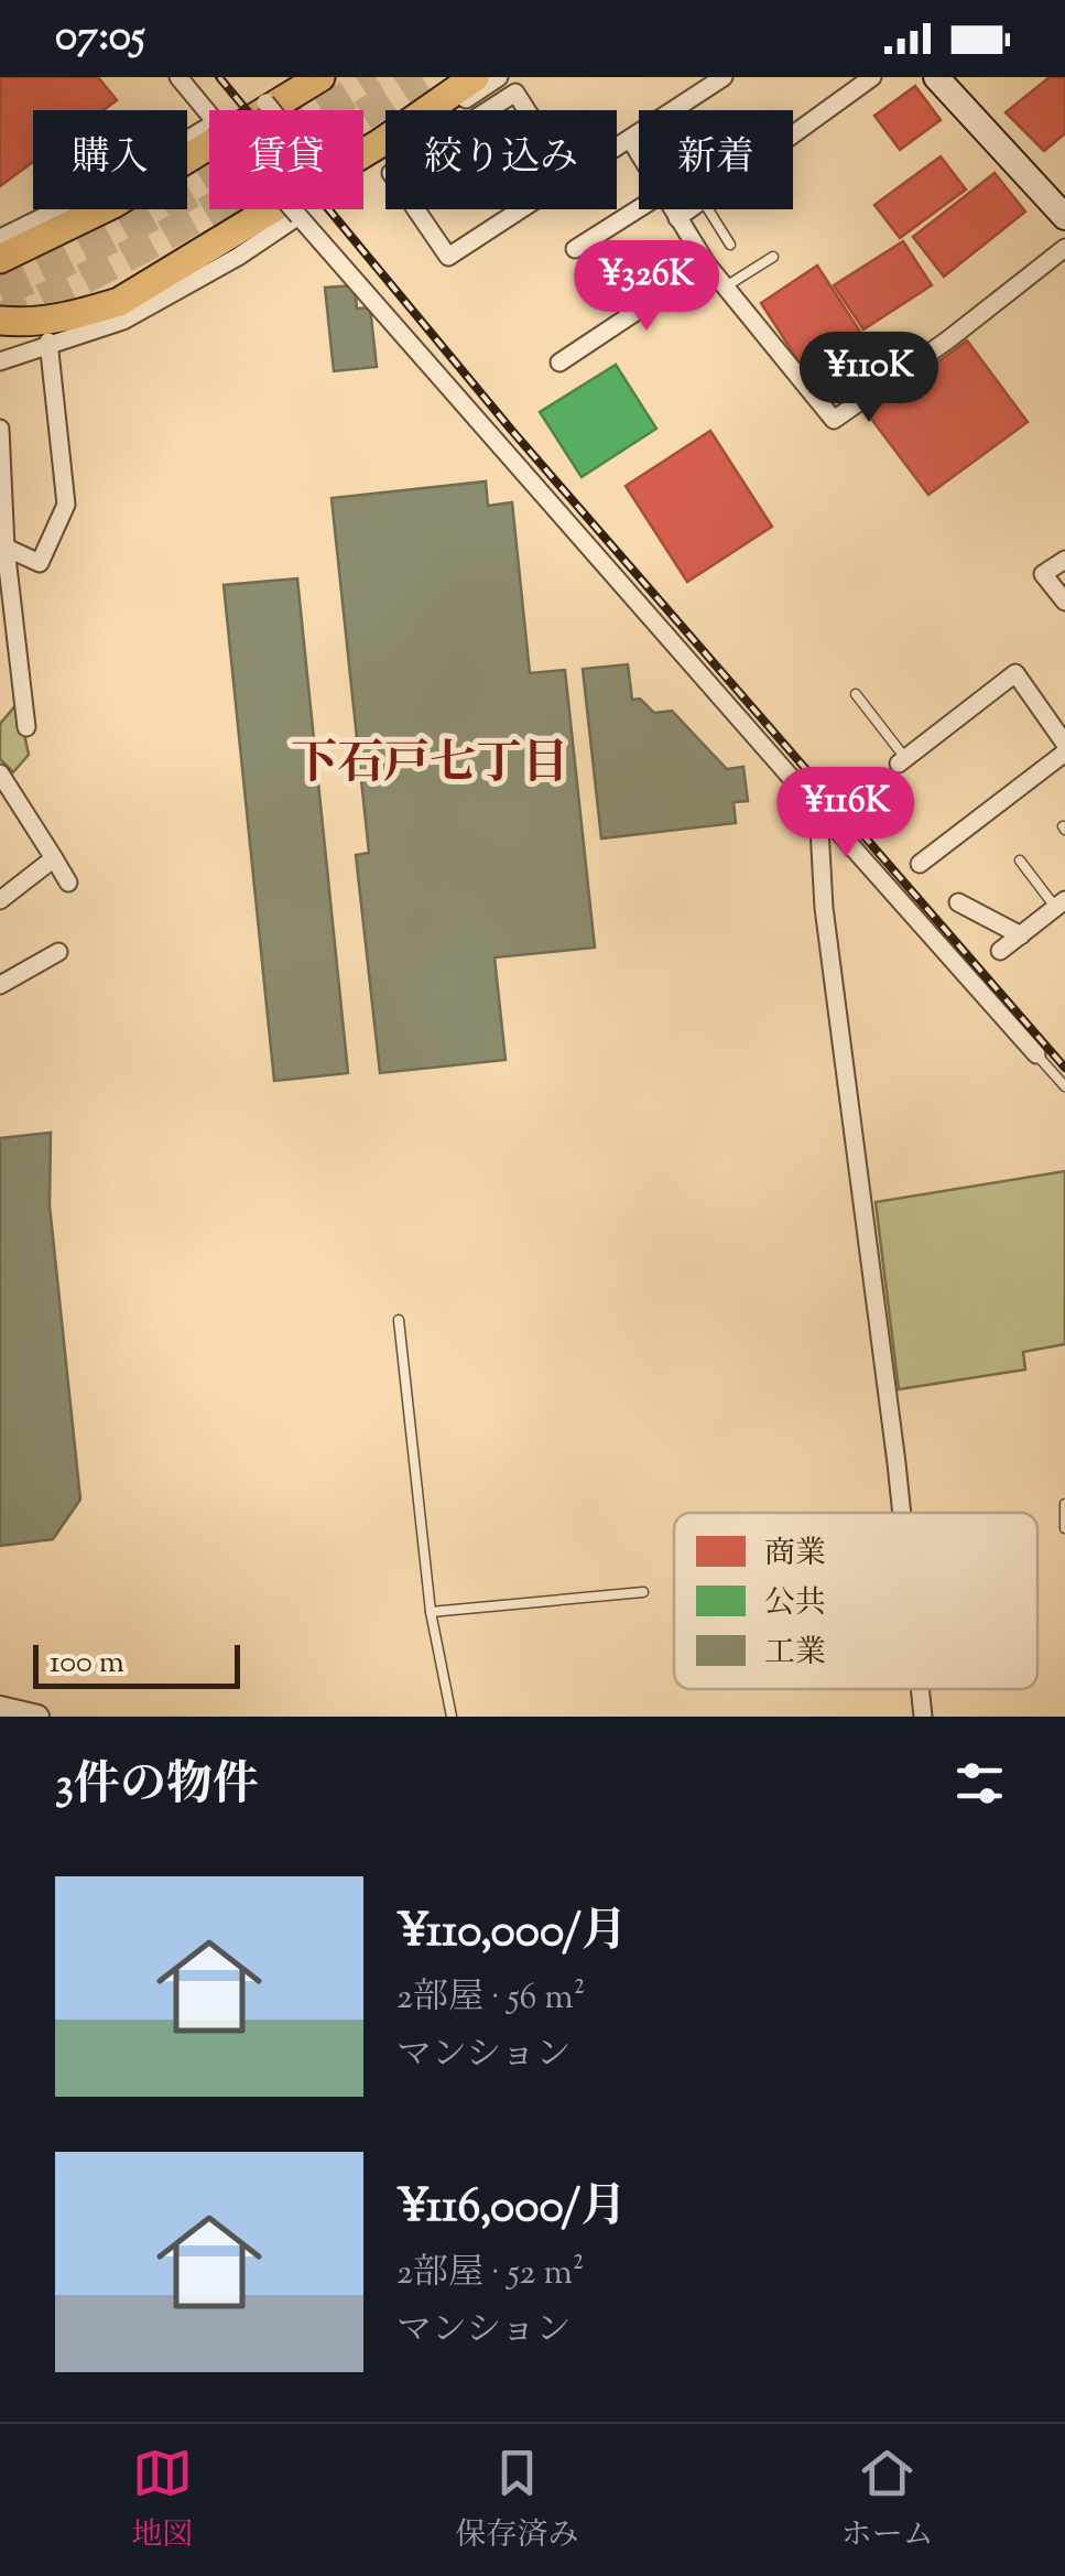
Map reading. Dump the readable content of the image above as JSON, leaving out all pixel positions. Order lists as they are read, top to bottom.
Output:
{
  "districts": ["下石戸七丁目"],
  "legend": ["商業", "公共", "工業"],
  "scale_bar": "100 m",
  "page": {
    "status": "07:05",
    "chip": [
      "購入",
      "賃貸",
      "絞り込み",
      "新着"
    ],
    "price": ["¥326K", "¥110K", "¥116K"],
    "scale": "100 m",
    "heading": "3件の物件",
    "list": [
      {
        "name": "¥110,000/月",
        "note": "2部屋 · 56 m² · マンション"
      },
      {
        "name": "¥116,000/月",
        "note": "2部屋 · 52 m² · マンション"
      }
    ],
    "tabs": ["地図", "保存済み", "ホーム"]
  }
}
